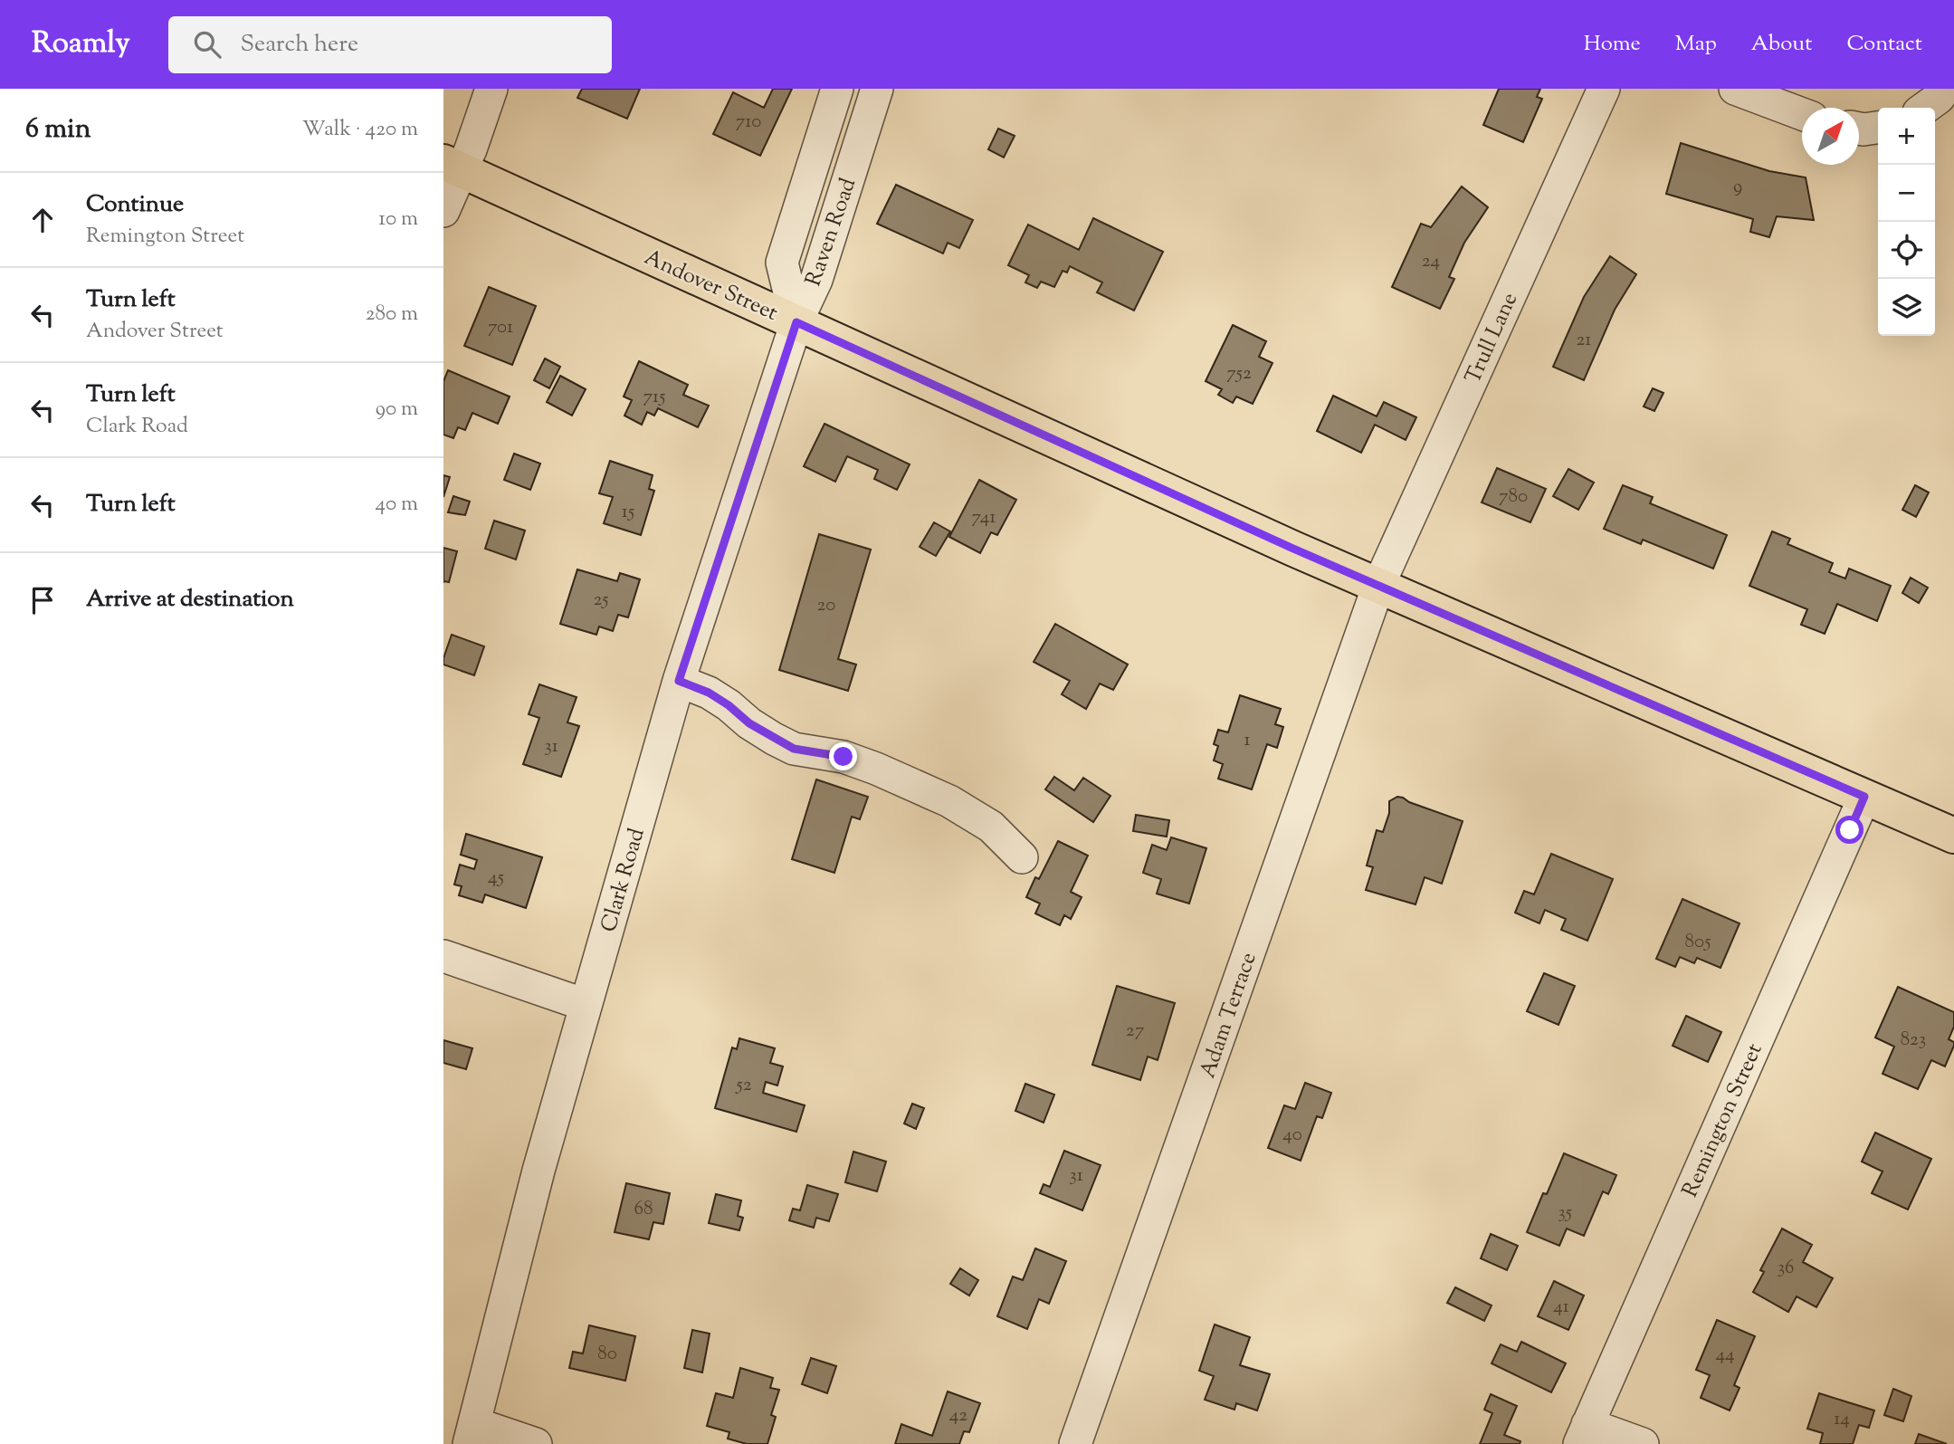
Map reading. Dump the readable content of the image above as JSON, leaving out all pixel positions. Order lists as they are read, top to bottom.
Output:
{
  "streets": {
    "main road": ["Andover Street"],
    "street": [
      "Raven Road",
      "Trull Lane",
      "Clark Road",
      "Adam Terrace",
      "Remington Street"
    ]
  },
  "crossings": [
    ["Raven Road", "Andover Street"],
    ["Raven Road", "Clark Road"],
    ["Andover Street", "Trull Lane"],
    ["Andover Street", "Clark Road"],
    ["Andover Street", "Adam Terrace"],
    ["Andover Street", "Remington Street"],
    ["Trull Lane", "Adam Terrace"]
  ],
  "house_numbers": [
    "710",
    "9",
    "24",
    "701",
    "21",
    "752",
    "715",
    "780",
    "15",
    "741",
    "25",
    "20",
    "1",
    "31",
    "45",
    "805",
    "27",
    "823",
    "52",
    "40",
    "31",
    "68",
    "35",
    "36",
    "41",
    "80",
    "44",
    "42",
    "14"
  ],
  "north": "top right",
  "page": {
    "header": "Roamly",
    "search": "Search here",
    "nav": [
      "Home",
      "Map",
      "About",
      "Contact"
    ],
    "heading": ["6 min", "Walk · 420 m"],
    "map_buttons": ["+", "−"],
    "list": [
      ["Continue", "Remington Street", "10 m"],
      ["Turn left", "Andover Street", "280 m"],
      ["Turn left", "Clark Road", "90 m"],
      ["Turn left", "40 m"],
      "Arrive at destination"
    ]
  }
}
